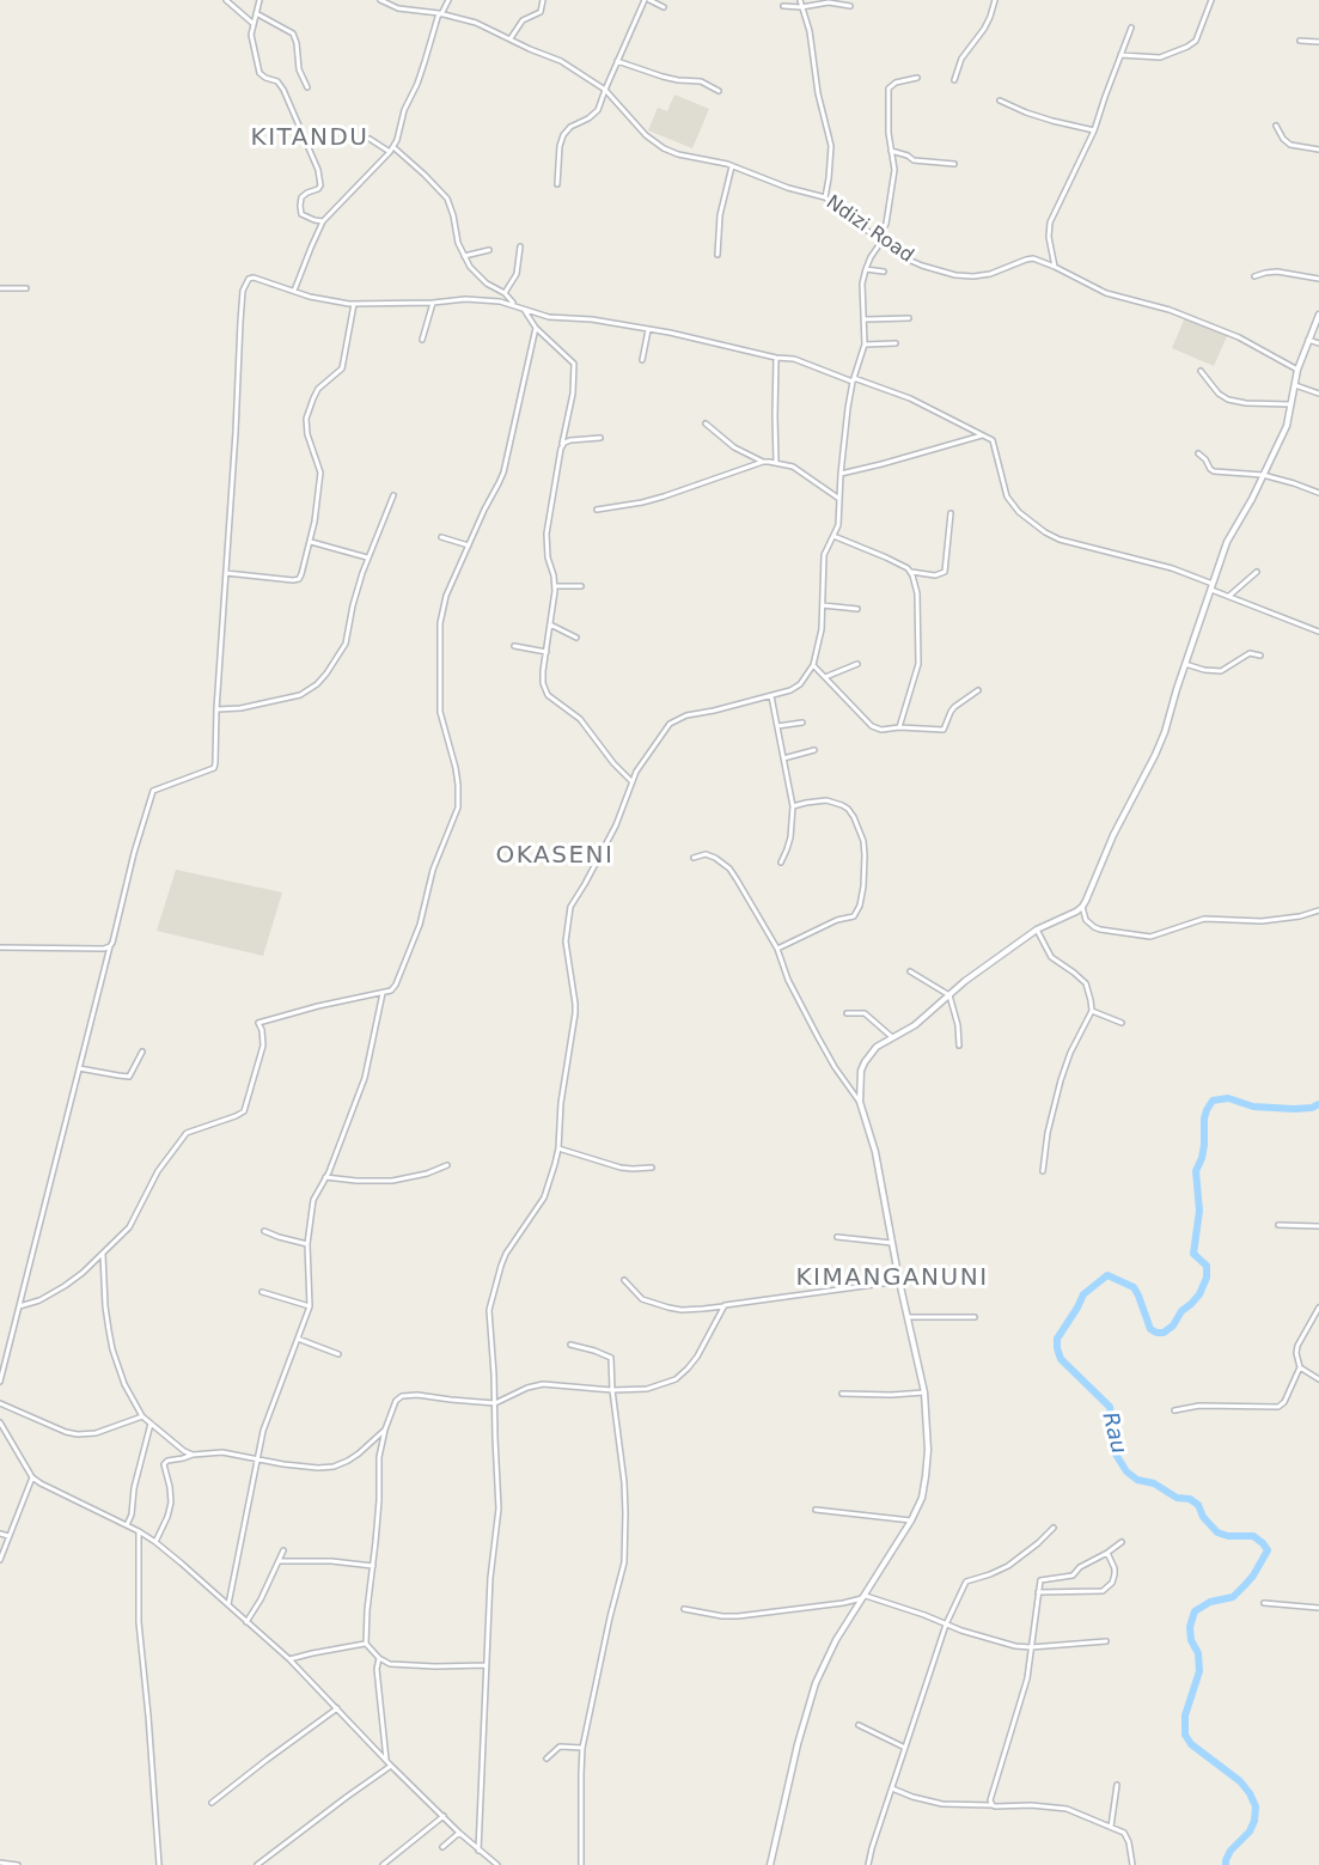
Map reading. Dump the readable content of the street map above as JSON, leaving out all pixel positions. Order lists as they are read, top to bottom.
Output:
{
  "streets": {
    "street": ["Ndizi Road"]
  },
  "districts": ["KITANDU", "OKASENI", "KIMANGANUNI"],
  "water": ["Rau"]
}
